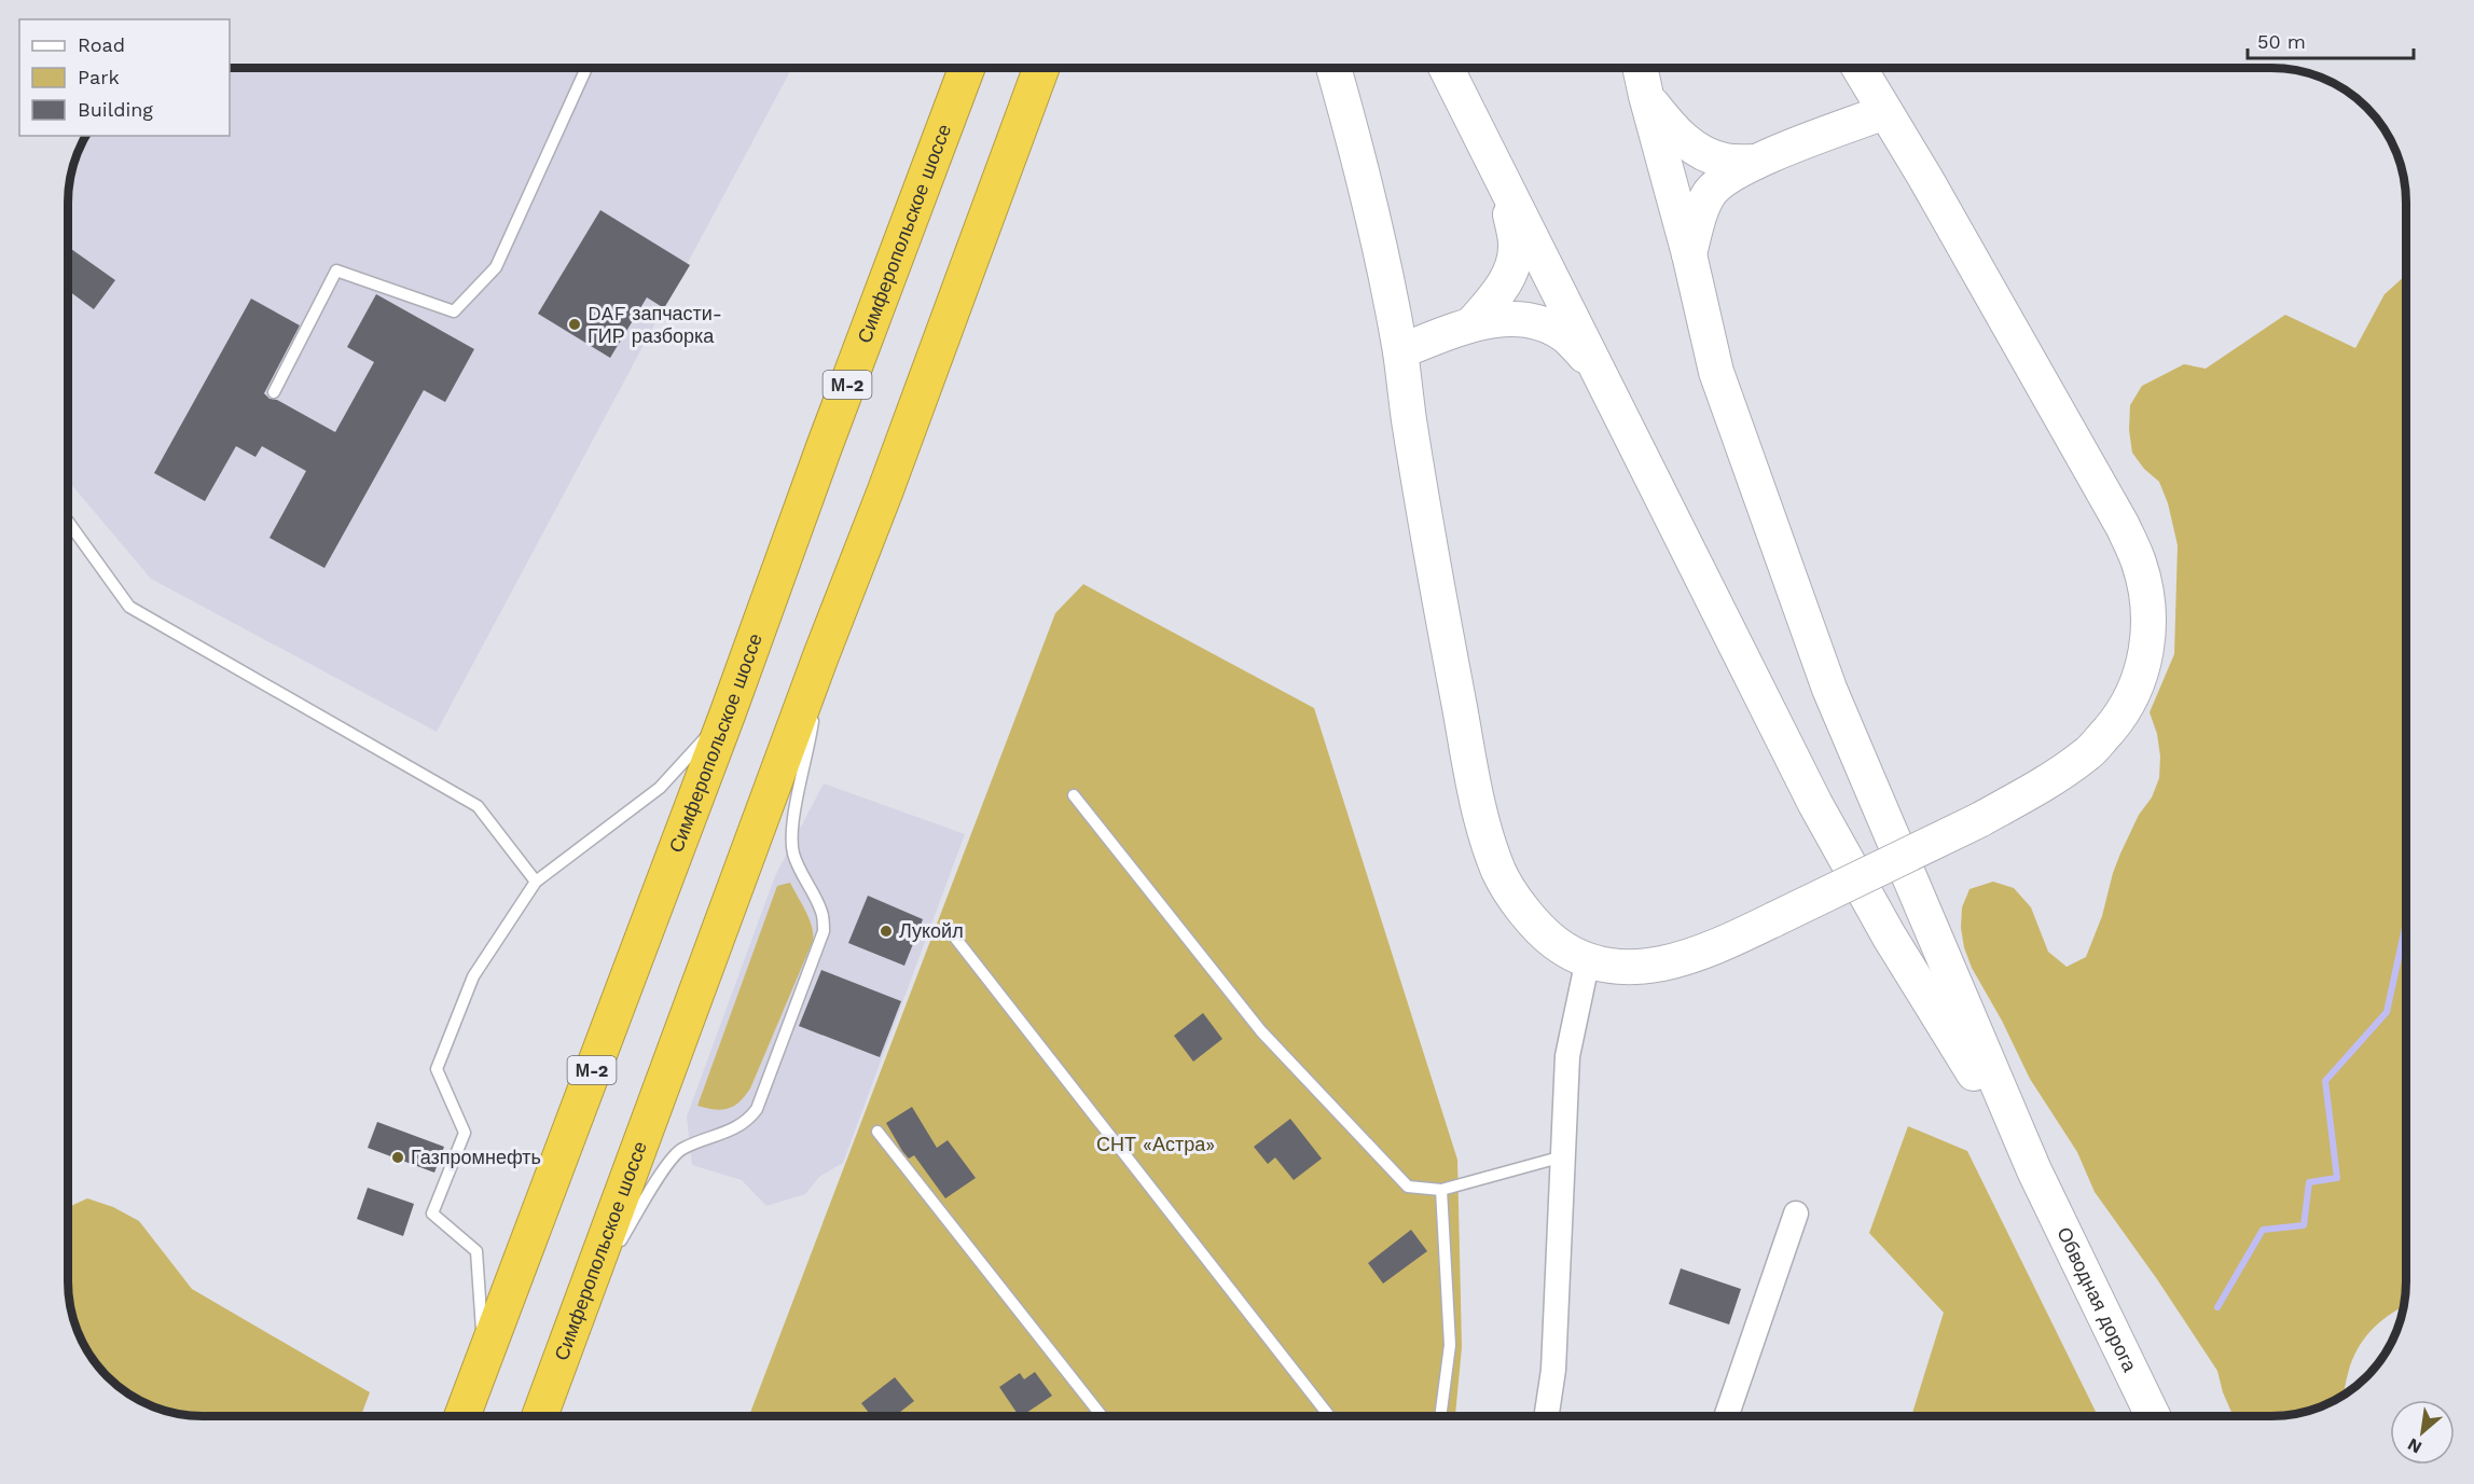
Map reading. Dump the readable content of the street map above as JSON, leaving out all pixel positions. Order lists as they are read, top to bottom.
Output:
{
  "streets": {
    "highway": ["Симферопольское шоссе", "М-2"],
    "street": ["Обводная дорога"]
  },
  "parks": ["СНТ «Астра»"],
  "places": ["DAF запчасти- ГИР разборка", "Лукойл", "Газпромнефть"],
  "legend": ["Road", "Park", "Building"],
  "scale_bar": "50 m",
  "north": "bottom left"
}
